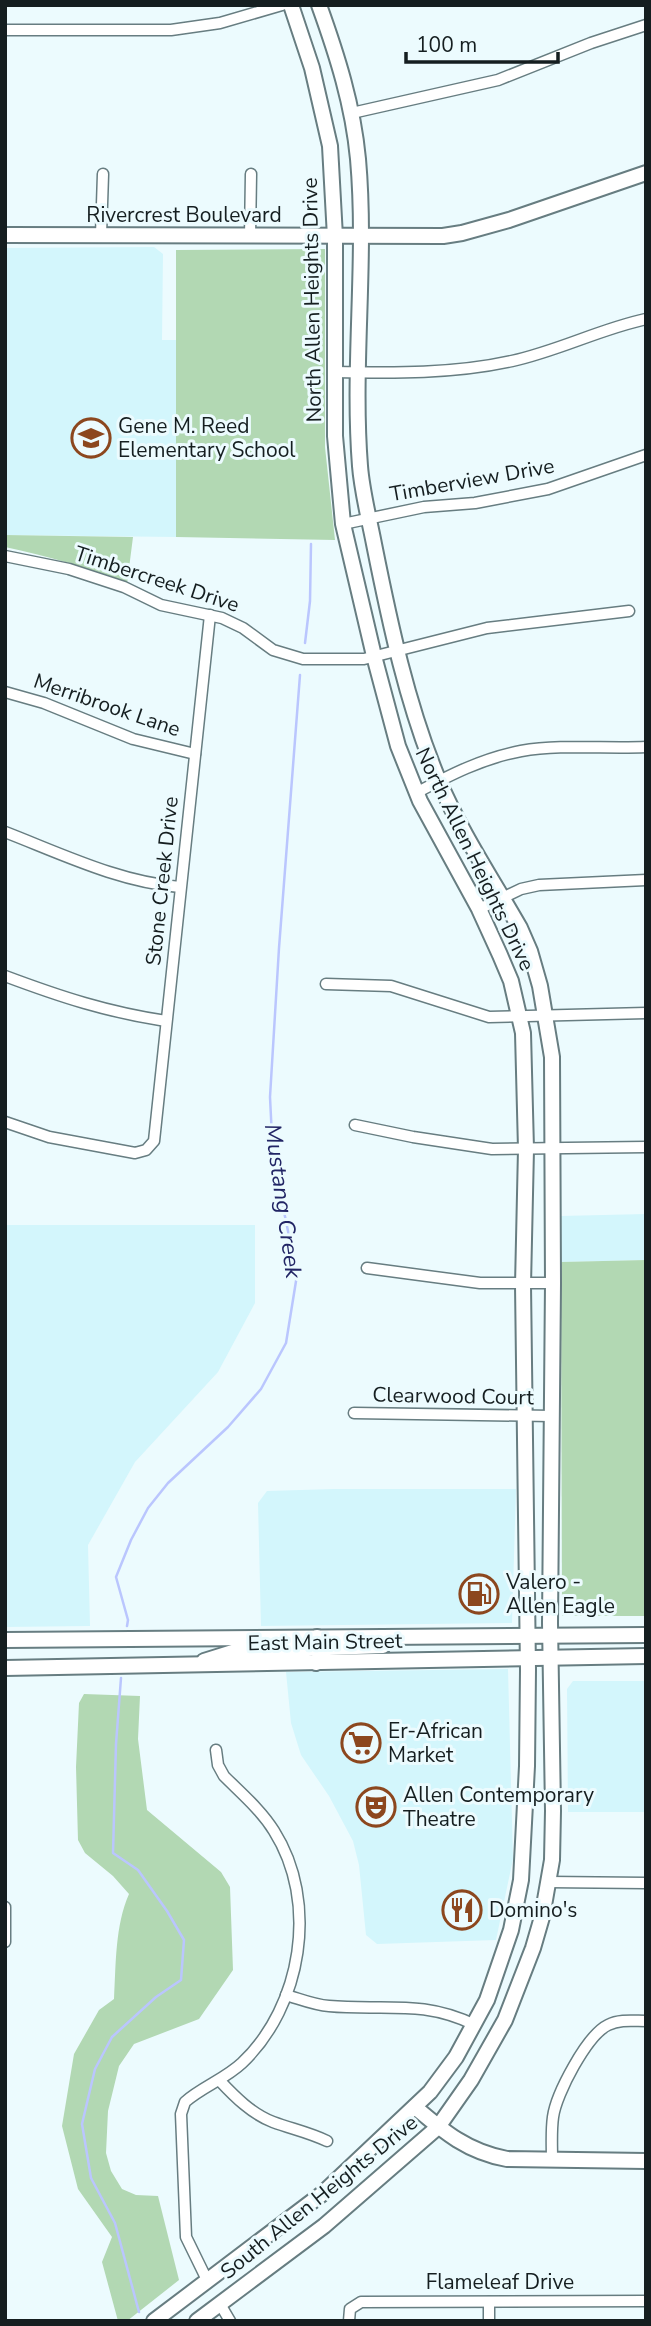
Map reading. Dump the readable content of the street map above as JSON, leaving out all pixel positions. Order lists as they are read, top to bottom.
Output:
{
  "streets": {
    "main road": [
      "Rivercrest Boulevard",
      "North Allen Heights Drive",
      "East Main Street",
      "South Allen Heights Drive"
    ],
    "street": [
      "Timberview Drive",
      "Timbercreek Drive",
      "Merribrook Lane",
      "Stone Creek Drive",
      "Clearwood Court",
      "Flameleaf Drive"
    ]
  },
  "crossings": [
    ["Rivercrest Boulevard", "North Allen Heights Drive"],
    ["North Allen Heights Drive", "Timberview Drive"],
    ["North Allen Heights Drive", "Timbercreek Drive"],
    ["North Allen Heights Drive", "Clearwood Court"],
    ["North Allen Heights Drive", "East Main Street"],
    ["North Allen Heights Drive", "South Allen Heights Drive"],
    ["Timbercreek Drive", "Stone Creek Drive"],
    ["Merribrook Lane", "Stone Creek Drive"],
    ["East Main Street", "South Allen Heights Drive"]
  ],
  "water": ["Mustang Creek"],
  "places": {
    "school or university": ["Gene M. Reed Elementary School"],
    "fuel station": ["Valero - Allen Eagle"],
    "supermarket": ["Er-African Market"],
    "theatre": ["Allen Contemporary Theatre"],
    "restaurant": ["Domino's"]
  },
  "scale_bar": "100 m"
}
